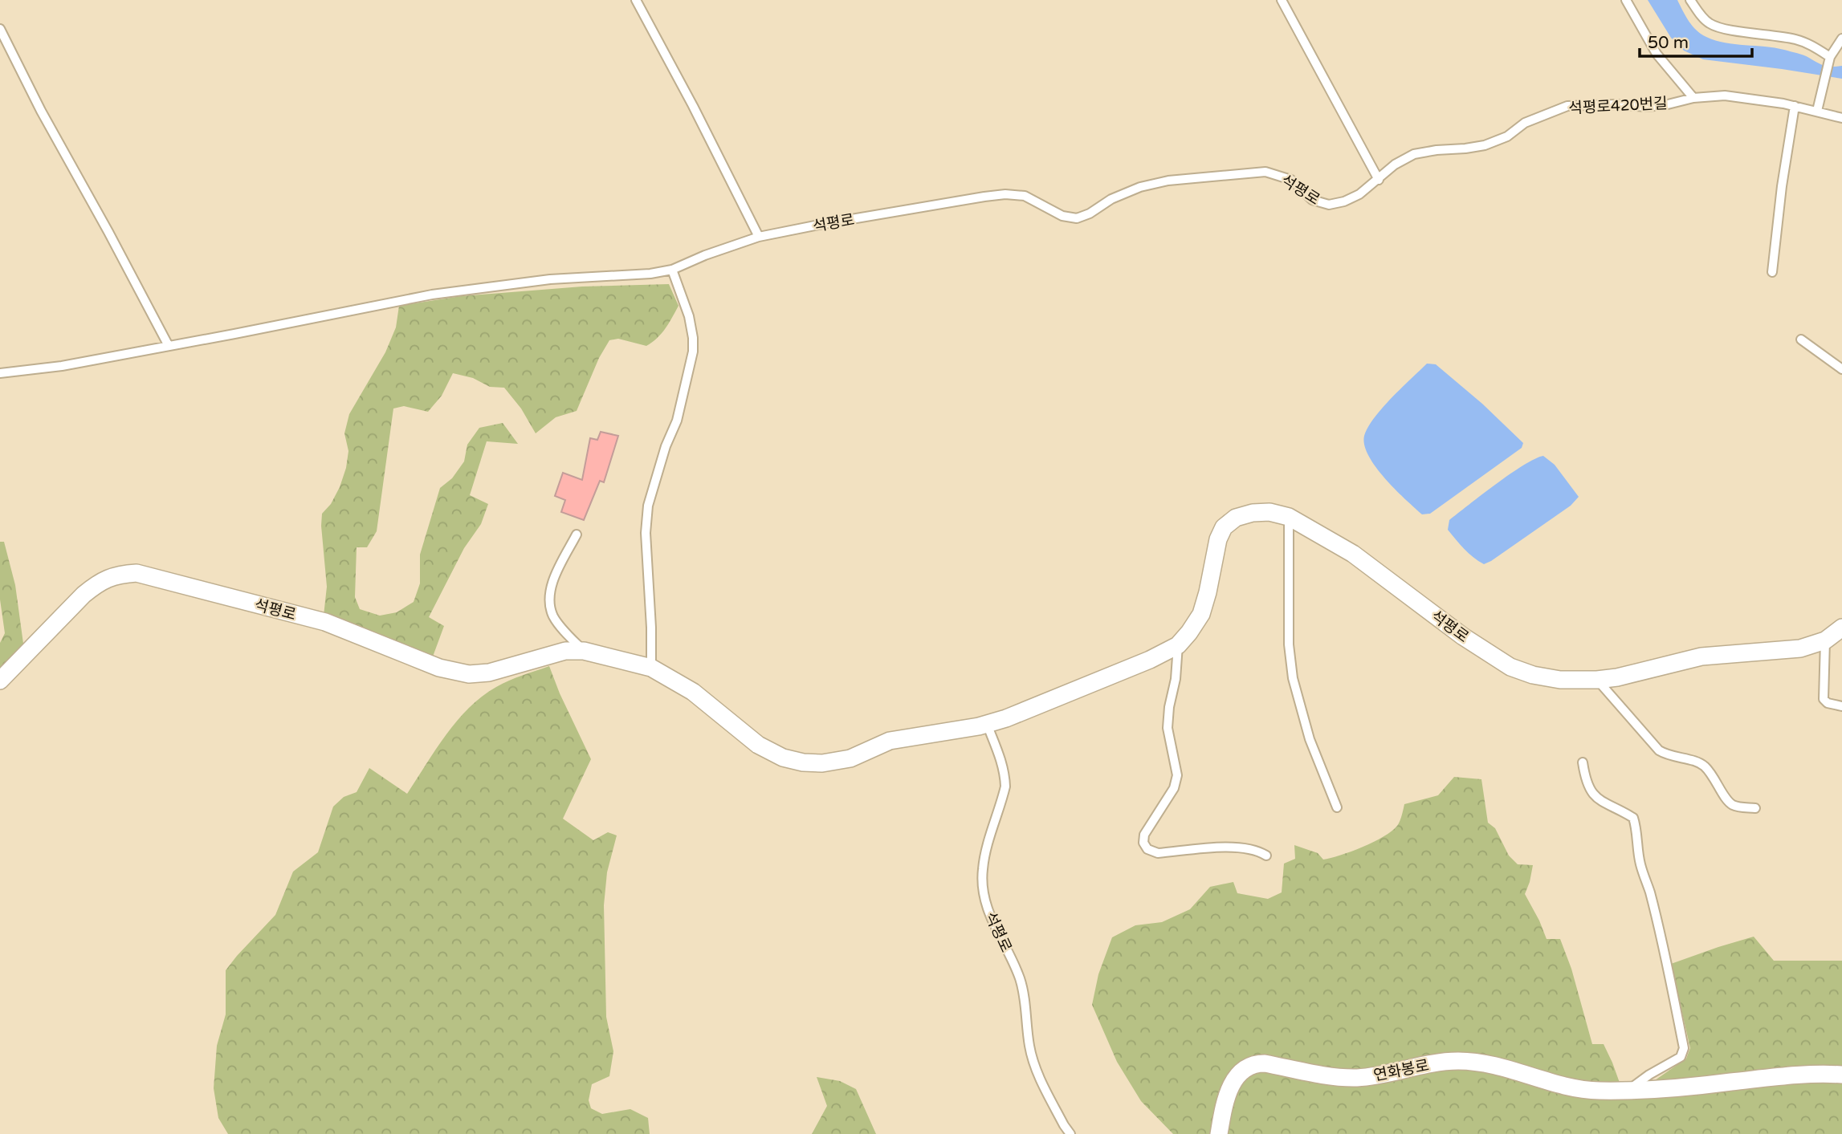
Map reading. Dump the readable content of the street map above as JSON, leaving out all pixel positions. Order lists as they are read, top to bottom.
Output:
{
  "streets": {
    "street": ["석평로", "연화봉로"],
    "lane": ["석평로420번길"]
  },
  "crossings": [
    ["석평로420번길", "석평로"]
  ],
  "scale_bar": "50 m"
}
